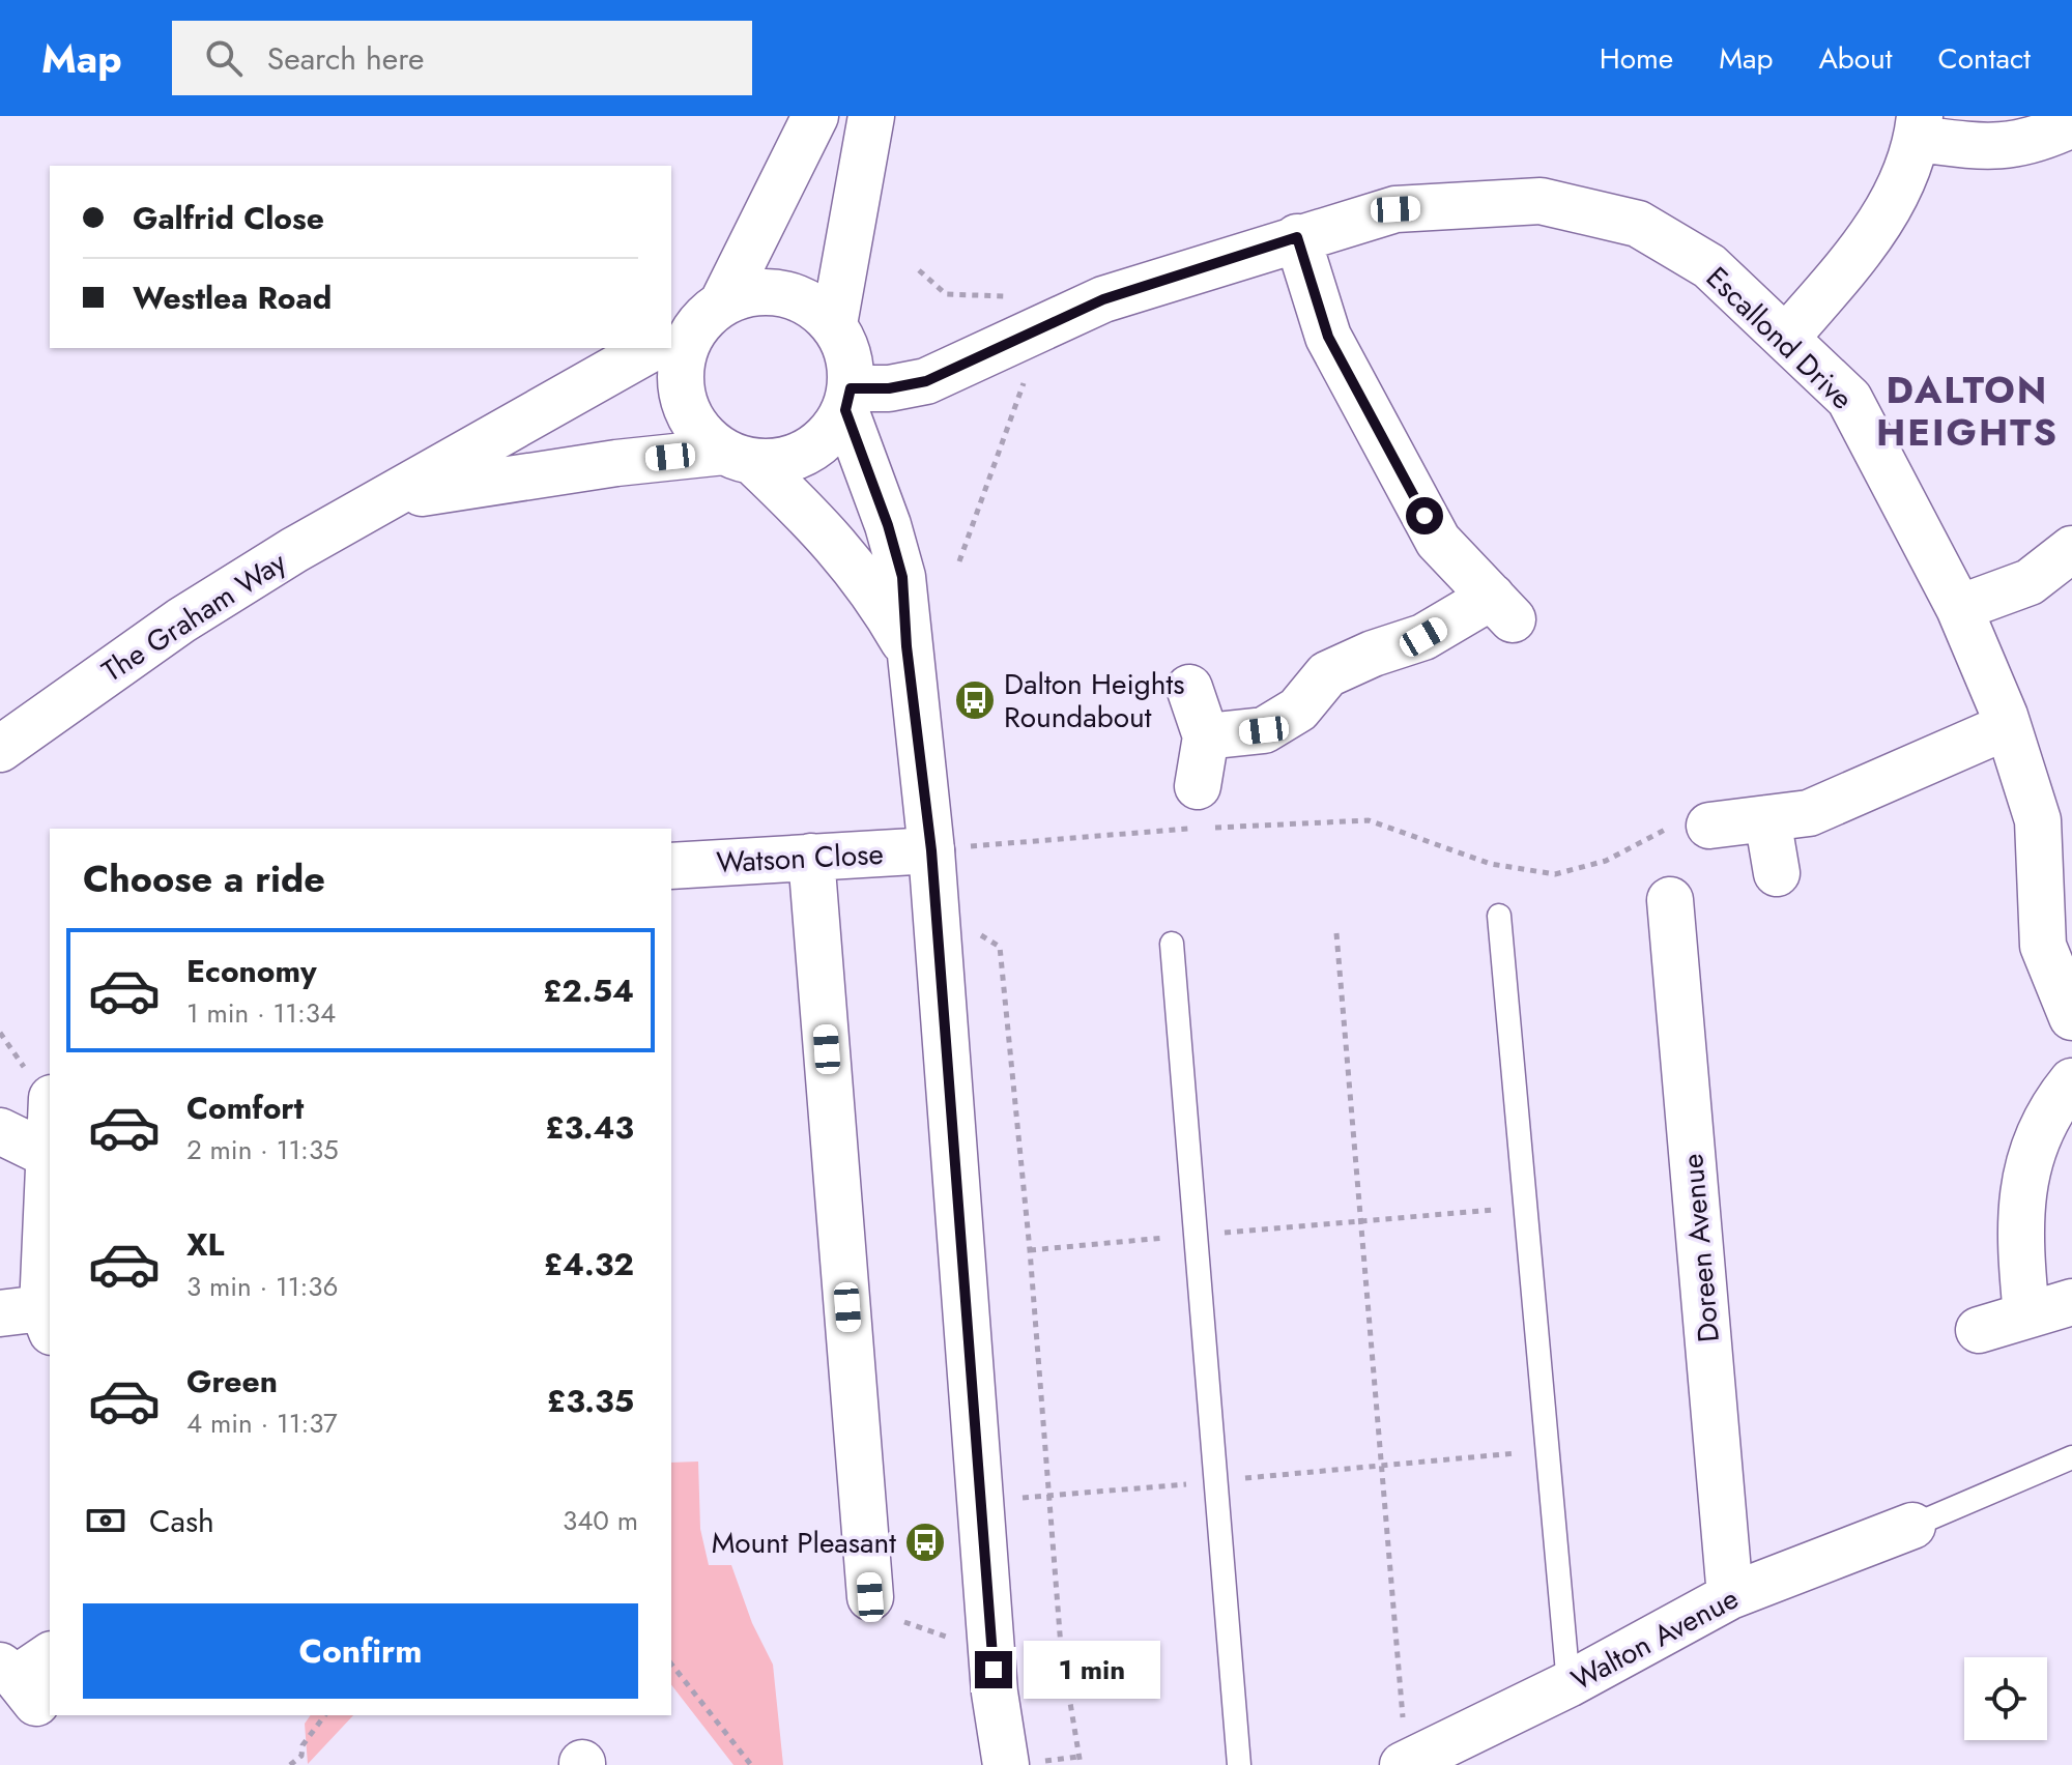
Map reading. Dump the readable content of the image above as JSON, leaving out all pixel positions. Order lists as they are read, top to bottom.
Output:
{
  "streets": {
    "street": [
      "Escallond Drive",
      "The Graham Way",
      "Watson Close",
      "Doreen Avenue",
      "Walton Avenue"
    ]
  },
  "crossings": [
    ["Escallond Drive", "The Graham Way"],
    ["Doreen Avenue", "Walton Avenue"]
  ],
  "districts": ["DALTON HEIGHTS"],
  "places": {
    "bus stop": ["Dalton Heights Roundabout", "Mount Pleasant"]
  },
  "page": {
    "header": "Map",
    "search": "Search here",
    "nav": [
      "Home",
      "Map",
      "About",
      "Contact"
    ],
    "banner": ["Galfrid Close", "Westlea Road"],
    "heading": "Choose a ride",
    "list": [
      {
        "name": "Economy",
        "note": "1 min · 11:34",
        "value": "£2.54"
      },
      {
        "name": "Comfort",
        "note": "2 min · 11:35",
        "value": "£3.43"
      },
      {
        "name": "XL",
        "note": "3 min · 11:36",
        "value": "£4.32"
      },
      {
        "name": "Green",
        "note": "4 min · 11:37",
        "value": "£3.35"
      }
    ],
    "pay": ["Cash", "340 m"],
    "buttons": "Confirm",
    "bubble": "1 min"
  }
}
